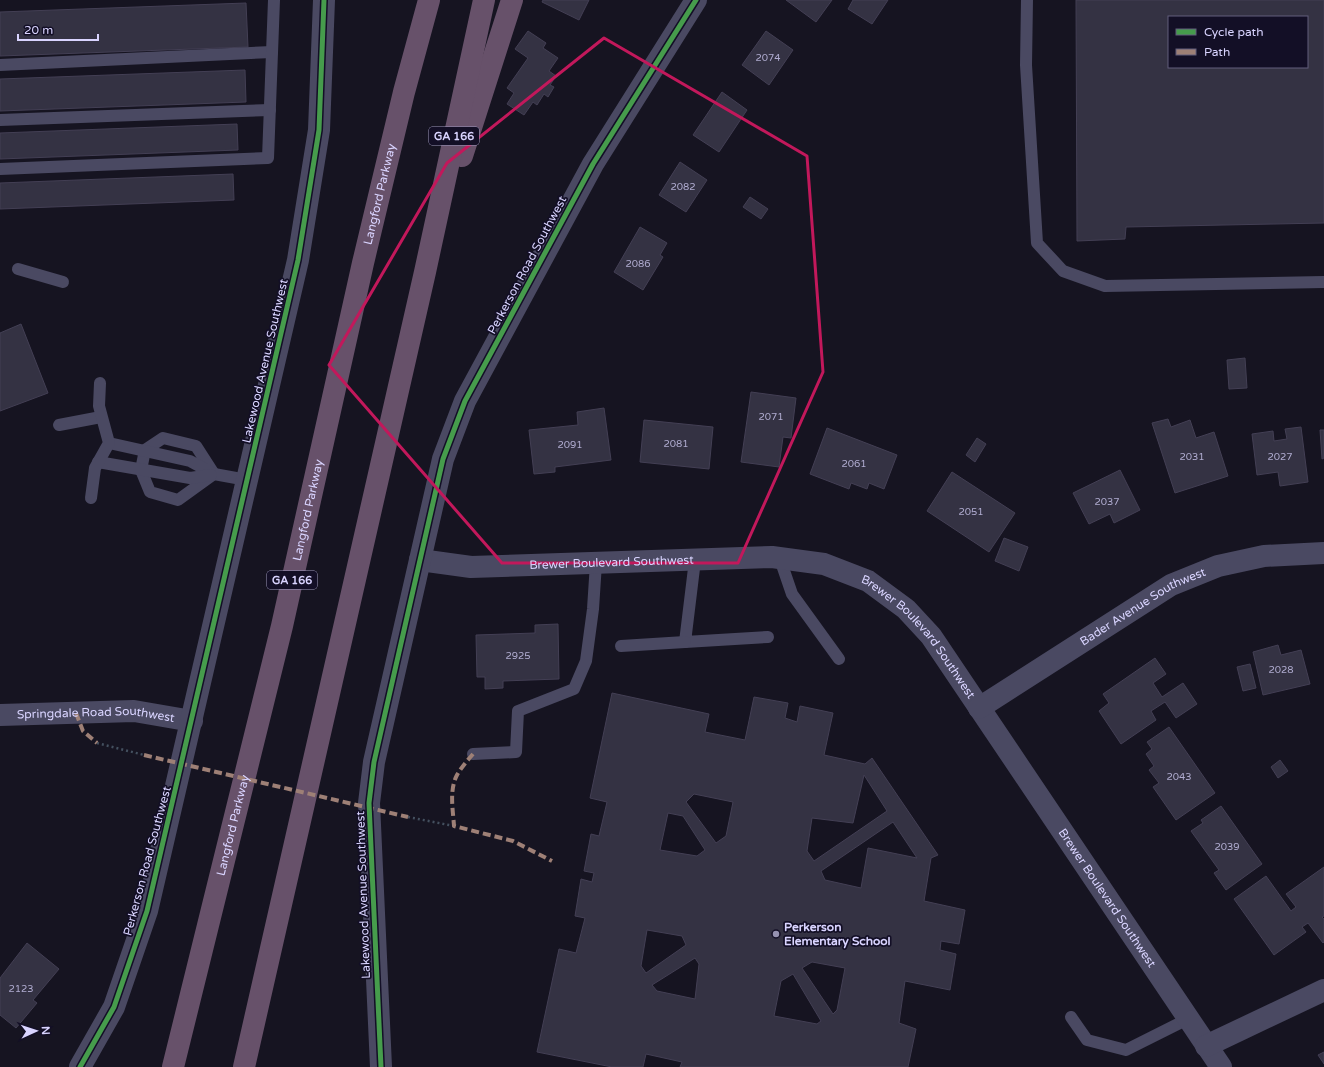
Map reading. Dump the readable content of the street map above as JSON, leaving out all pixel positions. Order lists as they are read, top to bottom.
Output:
{
  "streets": {
    "highway": ["GA 166", "Langford Parkway"],
    "street": [
      "Perkerson Road Southwest",
      "Lakewood Avenue Southwest",
      "Brewer Boulevard Southwest",
      "Bader Avenue Southwest",
      "Springdale Road Southwest"
    ]
  },
  "crossings": [
    ["Perkerson Road Southwest", "Lakewood Avenue Southwest"],
    ["Perkerson Road Southwest", "Brewer Boulevard Southwest"],
    ["Perkerson Road Southwest", "Springdale Road Southwest"],
    ["Lakewood Avenue Southwest", "Brewer Boulevard Southwest"],
    ["Lakewood Avenue Southwest", "Springdale Road Southwest"],
    ["Brewer Boulevard Southwest", "Bader Avenue Southwest"]
  ],
  "places": ["Perkerson Elementary School"],
  "house_numbers": [
    "2074",
    "2082",
    "2086",
    "2071",
    "2081",
    "2091",
    "2031",
    "2027",
    "2061",
    "2037",
    "2051",
    "2925",
    "2028",
    "2043",
    "2039",
    "2123"
  ],
  "legend": ["Cycle path", "Path"],
  "scale_bar": "20 m",
  "north": "right"
}
